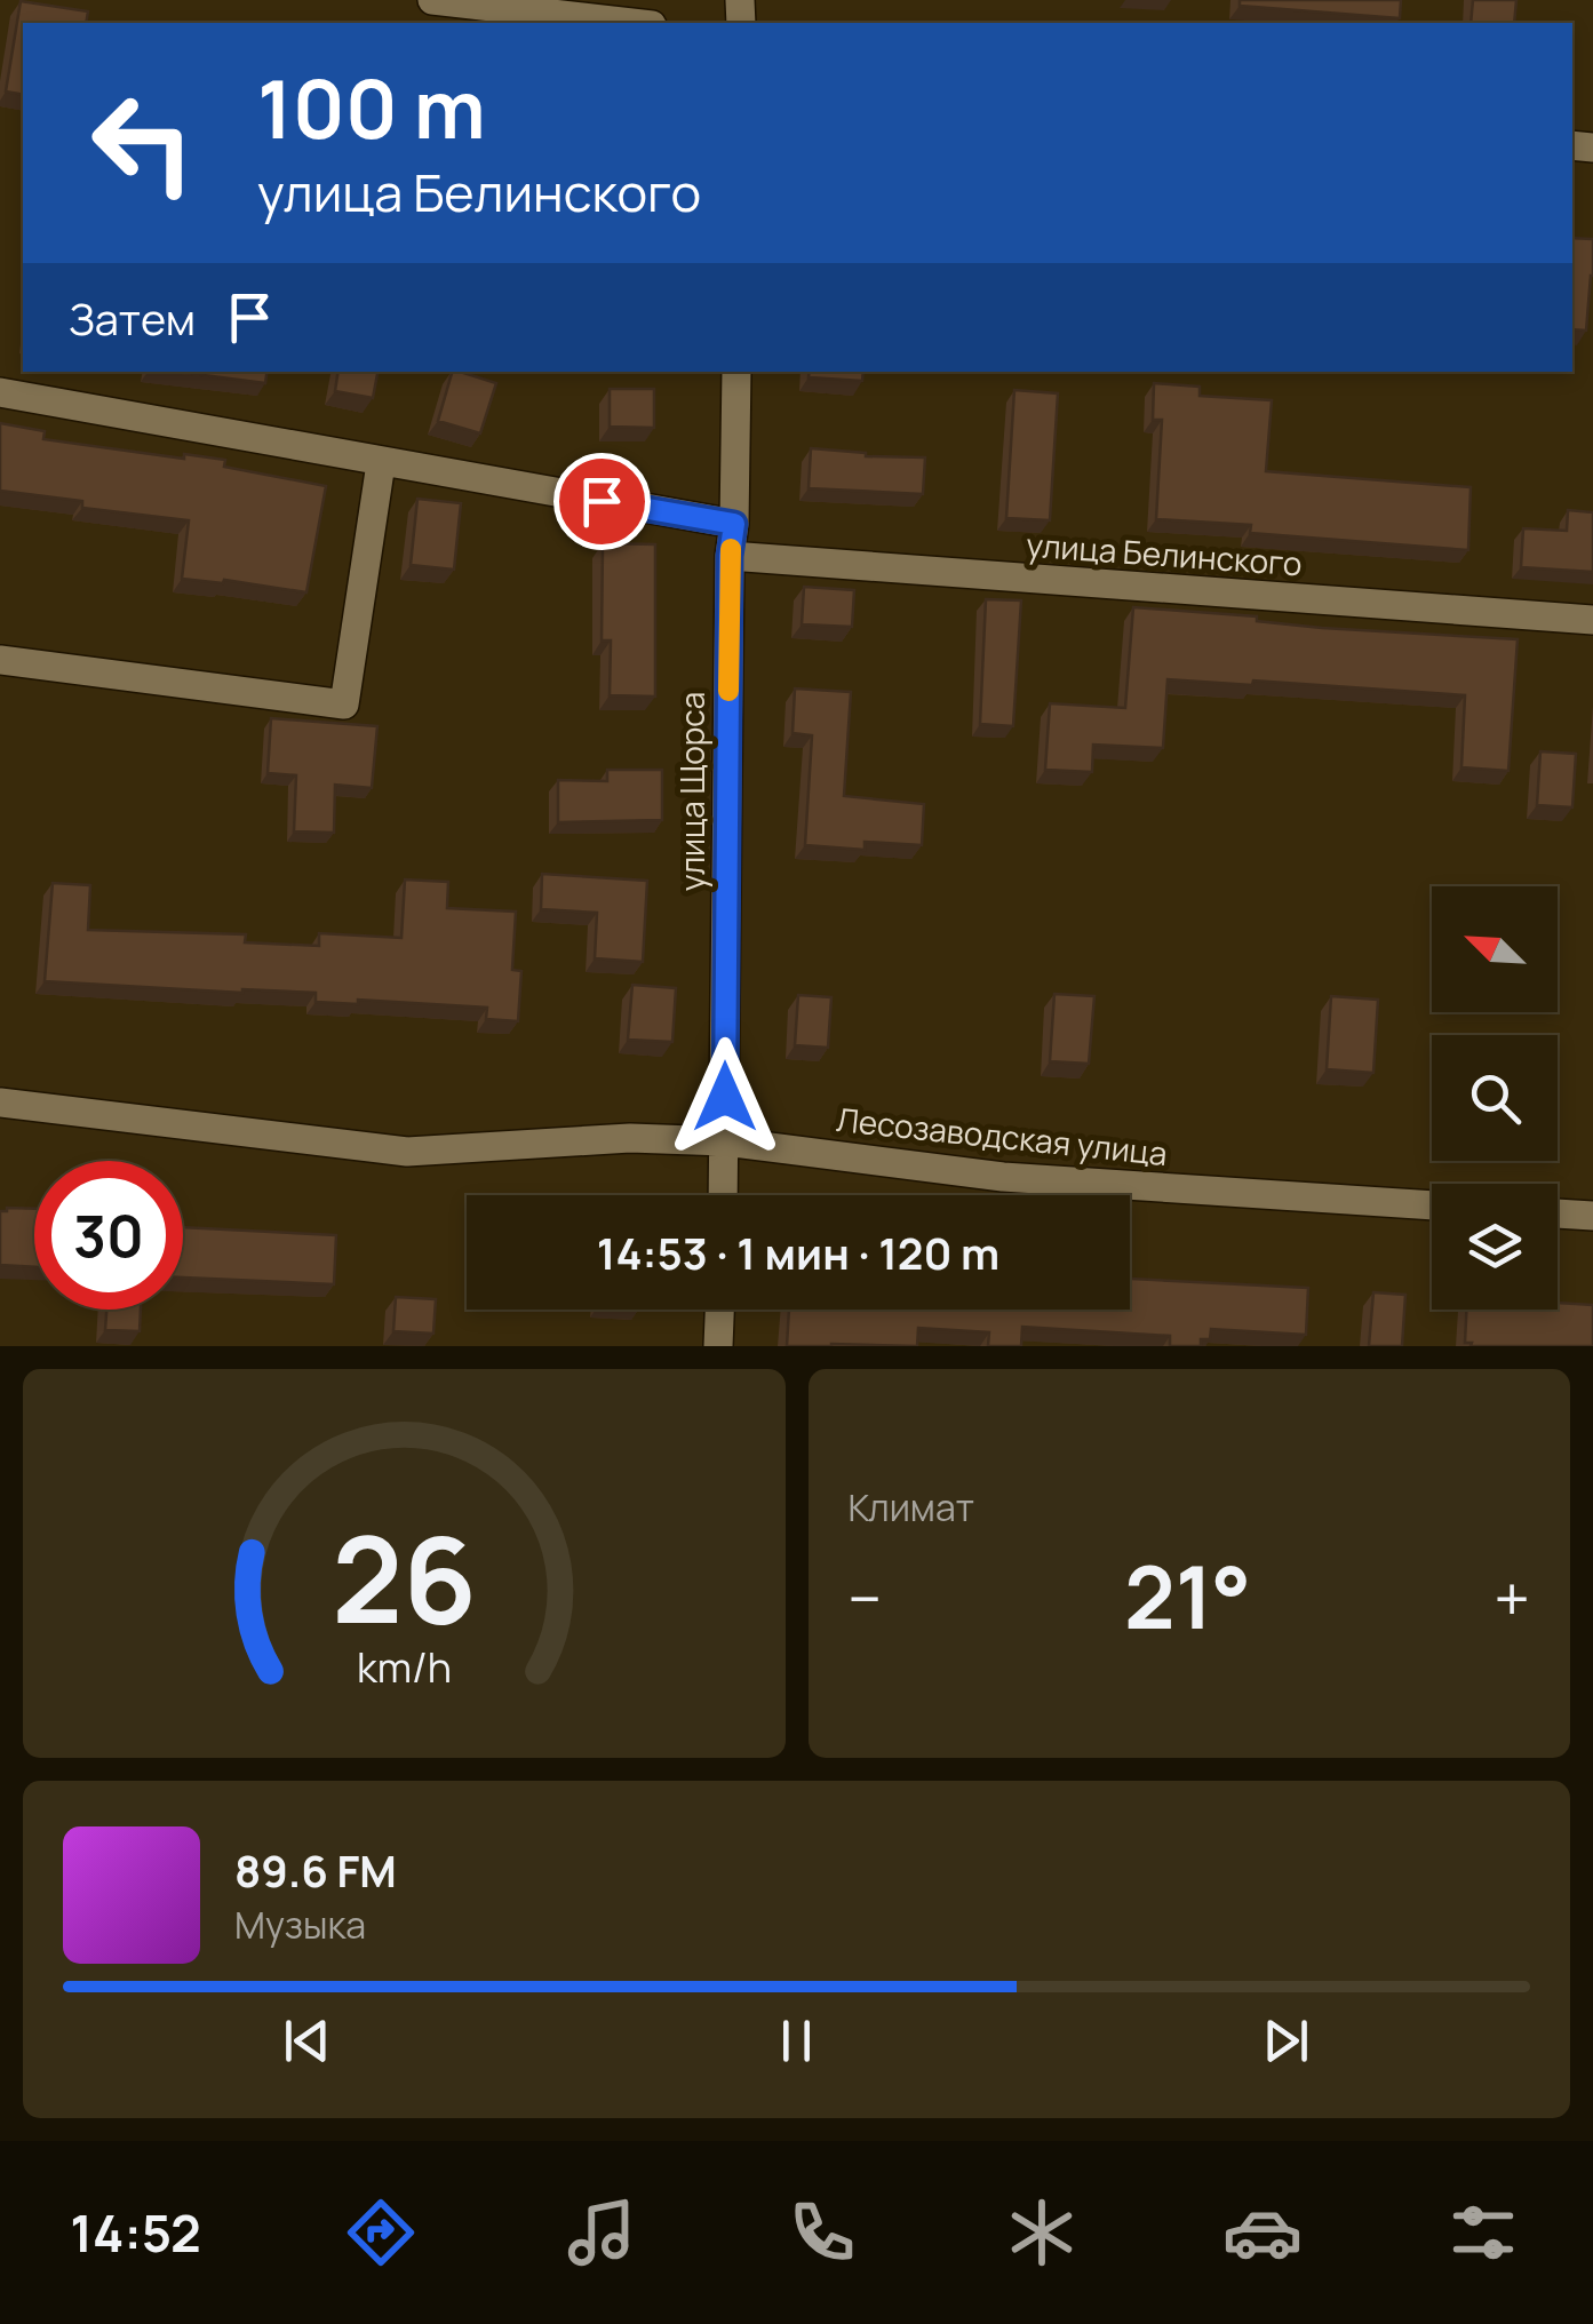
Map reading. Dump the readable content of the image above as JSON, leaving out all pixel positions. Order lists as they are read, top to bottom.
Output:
{
  "streets": {
    "street": ["улица Белинского", "улица Щорса", "Лесозаводская улица"]
  },
  "crossings": [
    ["улица Белинского", "улица Щорса"],
    ["улица Щорса", "Лесозаводская улица"]
  ],
  "north": "top left",
  "page": {
    "turn": ["100 m", "улица Белинского"],
    "then": "Затем",
    "limit": "30",
    "trip": "14:53 · 1 мин · 120 m",
    "tile": "Климат",
    "heat": ["−", "21°", "+"],
    "song": ["89.6 FM", "Музыка"],
    "tabs": "14:52",
    "gauge": ["26", "km/h"]
  }
}
